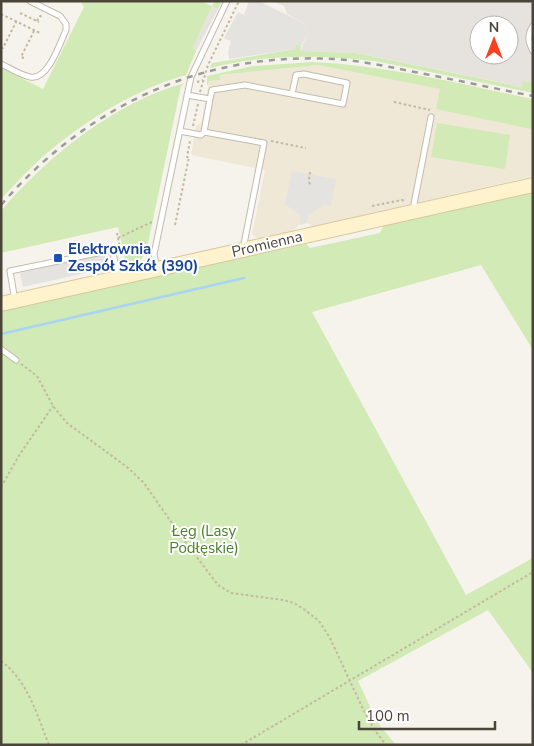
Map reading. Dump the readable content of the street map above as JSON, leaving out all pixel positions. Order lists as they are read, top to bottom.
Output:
{
  "streets": {
    "street": ["Promienna"]
  },
  "parks": ["Łęg (Lasy Podłęskie)"],
  "places": {
    "transit": ["Elektrownia Zespół Szkół (390)"]
  },
  "scale_bar": "100 m",
  "north": "top"
}
